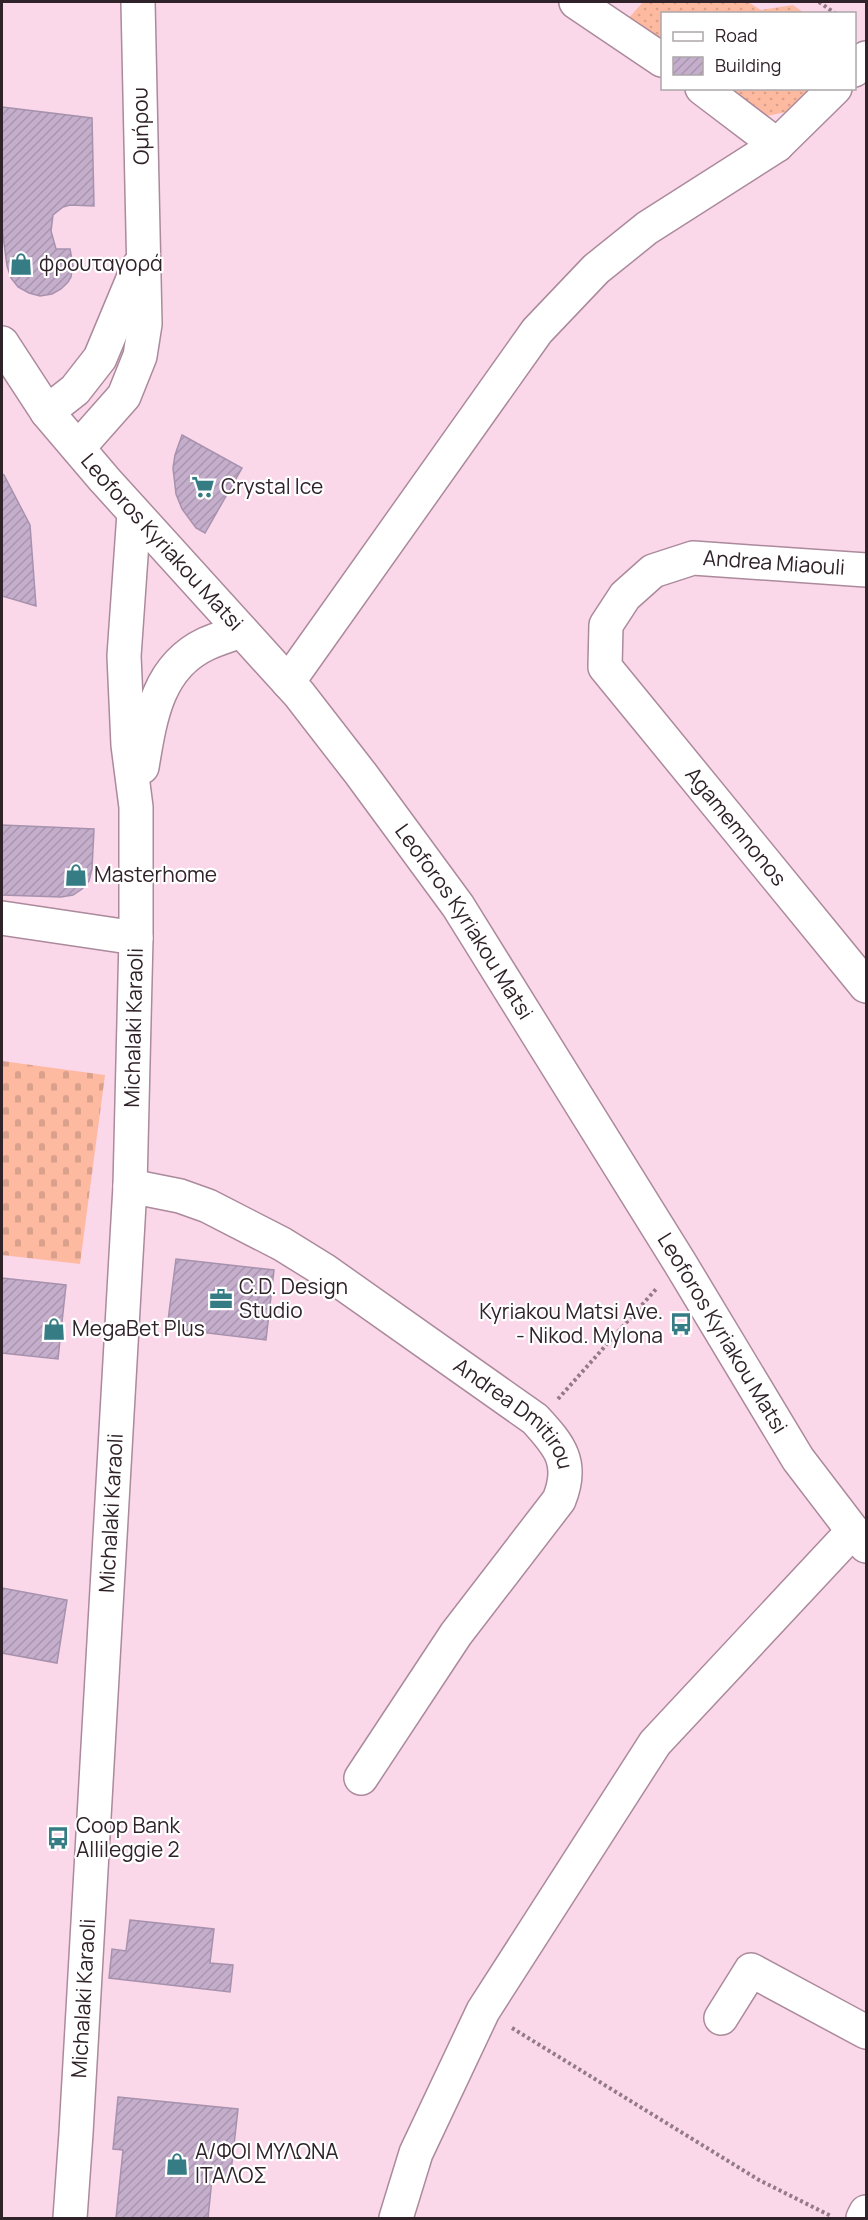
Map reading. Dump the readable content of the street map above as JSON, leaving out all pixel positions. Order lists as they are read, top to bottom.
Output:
{
  "streets": {
    "street": [
      "Ομήρου",
      "Leoforos Kyriakou Matsi",
      "Andrea Miaouli",
      "Agamemnonos",
      "Michalaki Karaoli",
      "Andrea Dmitirou"
    ]
  },
  "crossings": [
    ["Ομήρου", "Leoforos Kyriakou Matsi"],
    ["Leoforos Kyriakou Matsi", "Michalaki Karaoli"],
    ["Andrea Miaouli", "Agamemnonos"],
    ["Michalaki Karaoli", "Andrea Dmitirou"]
  ],
  "places": {
    "shop": [
      "φρουταγορά",
      "Masterhome",
      "MegaBet Plus",
      "Α/ΦΟΙ ΜΥΛΩΝΑ ΙΤΑΛΟΣ"
    ],
    "supermarket": ["Crystal Ice"],
    "office": ["C.D. Design Studio"],
    "bus stop": ["Kyriakou Matsi Ave. - Nikod. Mylona", "Coop Bank Allileggie 2"]
  },
  "legend": ["Road", "Building"]
}
